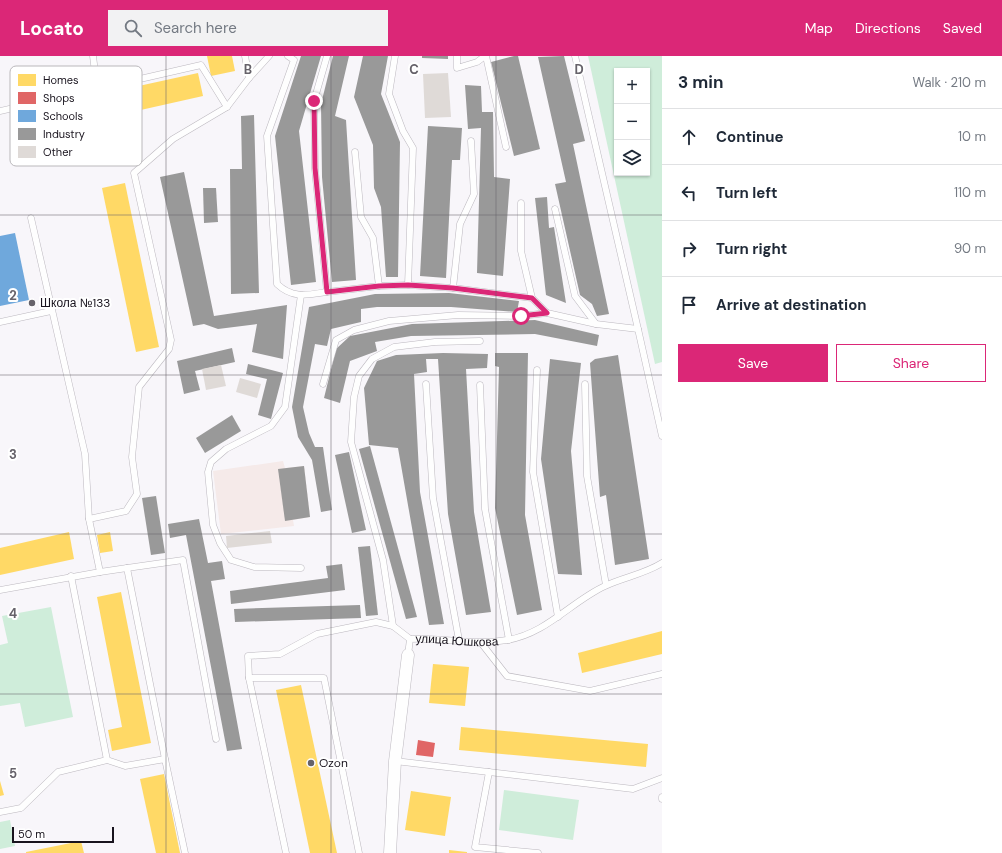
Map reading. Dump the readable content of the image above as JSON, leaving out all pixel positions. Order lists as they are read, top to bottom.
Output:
{
  "streets": {
    "street": ["улица Юшкова"]
  },
  "places": ["Школа №133", "Ozon"],
  "legend": [
    "Homes",
    "Shops",
    "Schools",
    "Industry",
    "Other"
  ],
  "scale_bar": "50 m",
  "page": {
    "header": "Locato",
    "search": "Search here",
    "nav": ["Map", "Directions", "Saved"],
    "heading": ["3 min", "Walk · 210 m"],
    "map_buttons": ["+", "−"],
    "list": [
      ["Continue", "10 m"],
      ["Turn left", "110 m"],
      ["Turn right", "90 m"],
      "Arrive at destination"
    ],
    "buttons": ["Save", "Share"],
    "scale": "50 m"
  },
  "grid": {
    "columns": ["B", "C", "D"],
    "rows": [
      "2",
      "3",
      "4",
      "5"
    ]
  }
}
